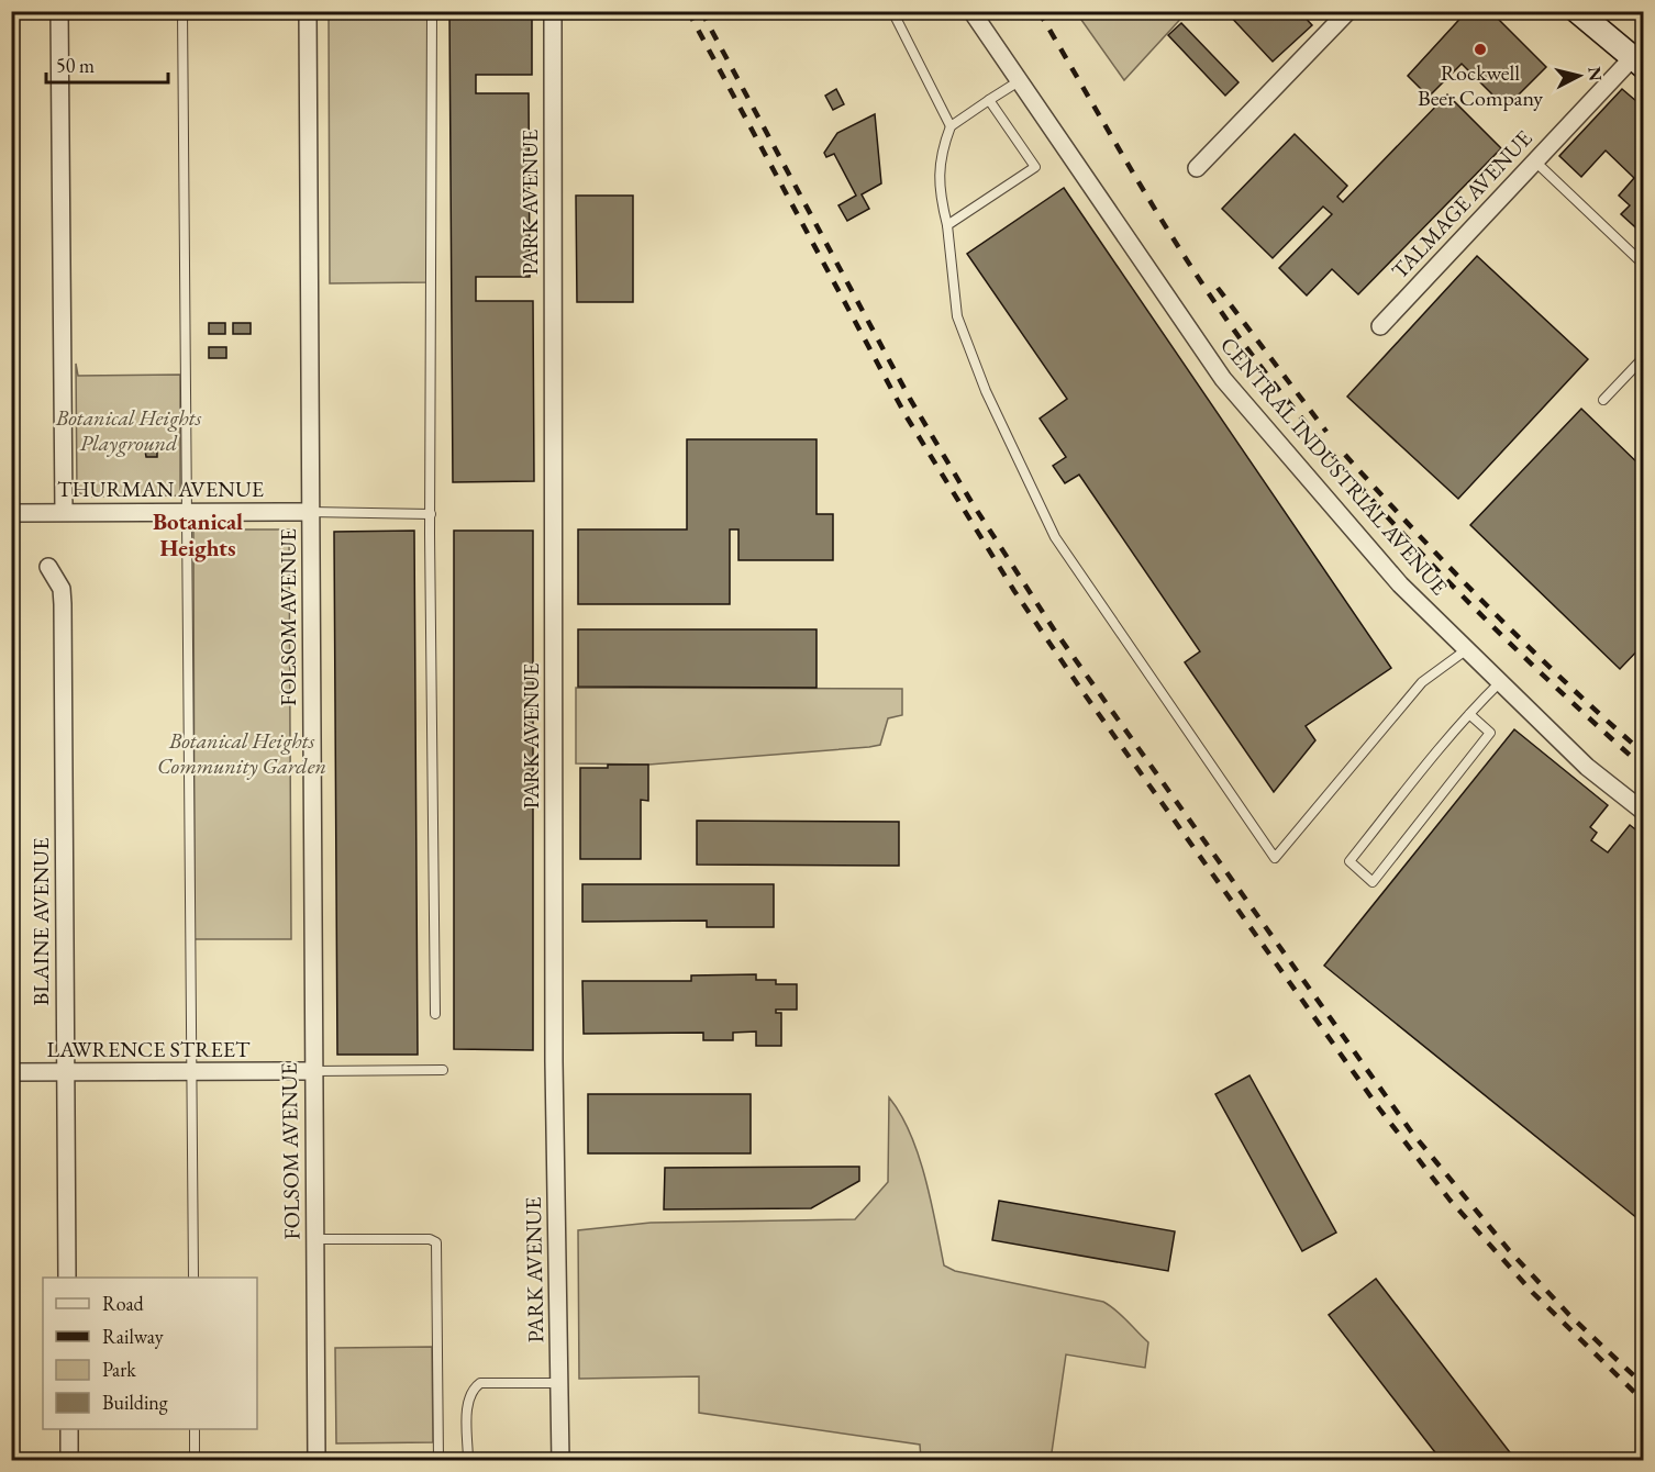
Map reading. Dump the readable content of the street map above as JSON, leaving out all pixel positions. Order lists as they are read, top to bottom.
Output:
{
  "streets": {
    "street": [
      "PARK AVENUE",
      "TALMAGE AVENUE",
      "CENTRAL INDUSTRIAL AVENUE",
      "THURMAN AVENUE",
      "FOLSOM AVENUE",
      "BLAINE AVENUE",
      "LAWRENCE STREET"
    ]
  },
  "crossings": [
    ["THURMAN AVENUE", "FOLSOM AVENUE"],
    ["FOLSOM AVENUE", "LAWRENCE STREET"],
    ["BLAINE AVENUE", "LAWRENCE STREET"]
  ],
  "districts": ["Botanical Heights"],
  "parks": ["Botanical Heights Playground", "Botanical Heights Community Garden"],
  "places": ["Rockwell Beer Company"],
  "legend": [
    "Road",
    "Railway",
    "Park",
    "Building"
  ],
  "scale_bar": "50 m",
  "north": "right"
}
